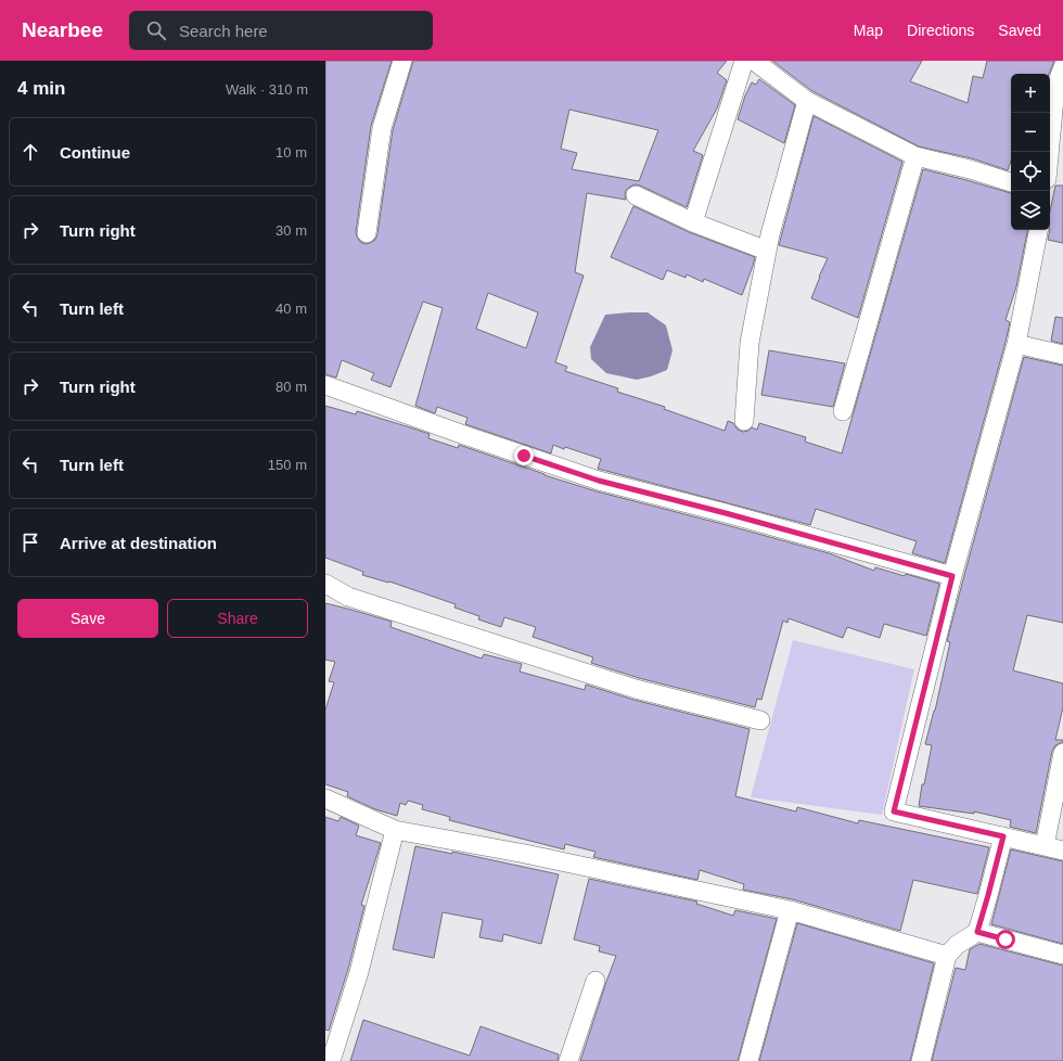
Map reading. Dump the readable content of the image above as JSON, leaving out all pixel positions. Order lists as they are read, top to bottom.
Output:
{
  "page": {
    "header": "Nearbee",
    "search": "Search here",
    "nav": ["Map", "Directions", "Saved"],
    "heading": ["4 min", "Walk · 310 m"],
    "map_buttons": ["+", "−"],
    "list": [
      ["Continue", "10 m"],
      ["Turn right", "30 m"],
      ["Turn left", "40 m"],
      ["Turn right", "80 m"],
      ["Turn left", "150 m"],
      "Arrive at destination"
    ],
    "buttons": ["Save", "Share"]
  }
}
